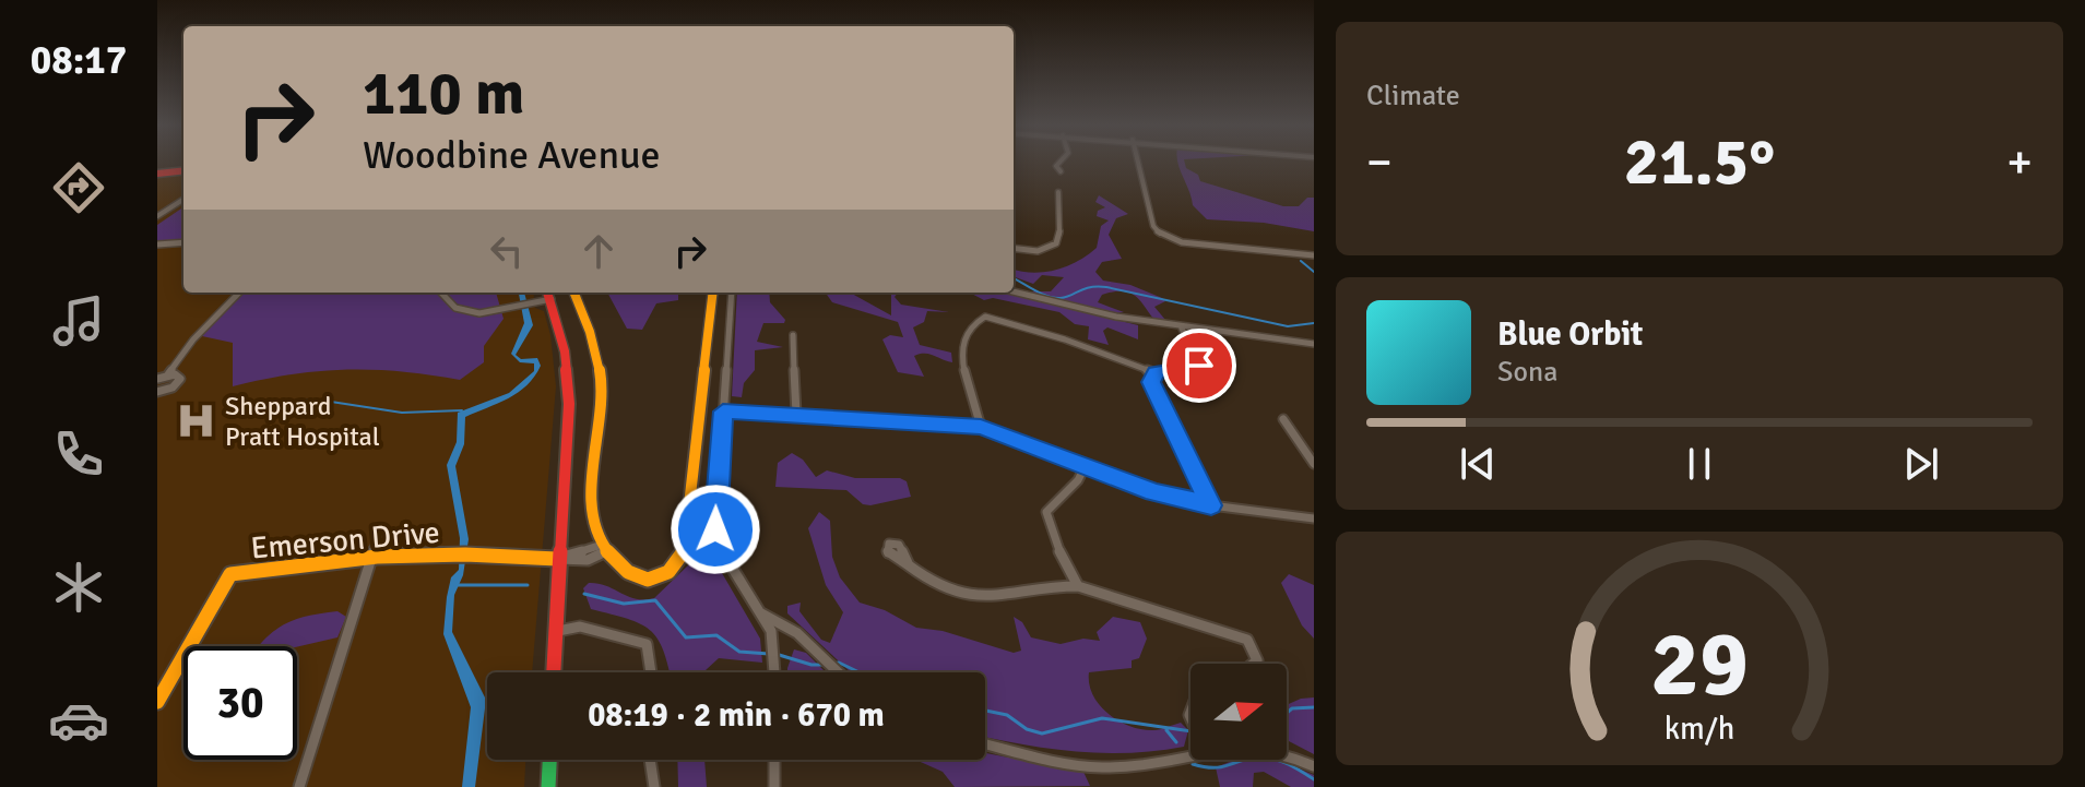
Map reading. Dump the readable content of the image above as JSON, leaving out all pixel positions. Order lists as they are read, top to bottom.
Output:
{
  "streets": {
    "street": ["Emerson Drive"]
  },
  "places": {
    "hospital": ["Sheppard Pratt Hospital"]
  },
  "north": "right",
  "page": {
    "tabs": "08:17",
    "tile": "Climate",
    "turn": ["110 m", "Woodbine Avenue"],
    "heat": ["−", "21.5°", "+"],
    "song": ["Blue Orbit", "Sona"],
    "limit": "30",
    "trip": "08:19 · 2 min · 670 m",
    "gauge": ["29", "km/h"]
  }
}
